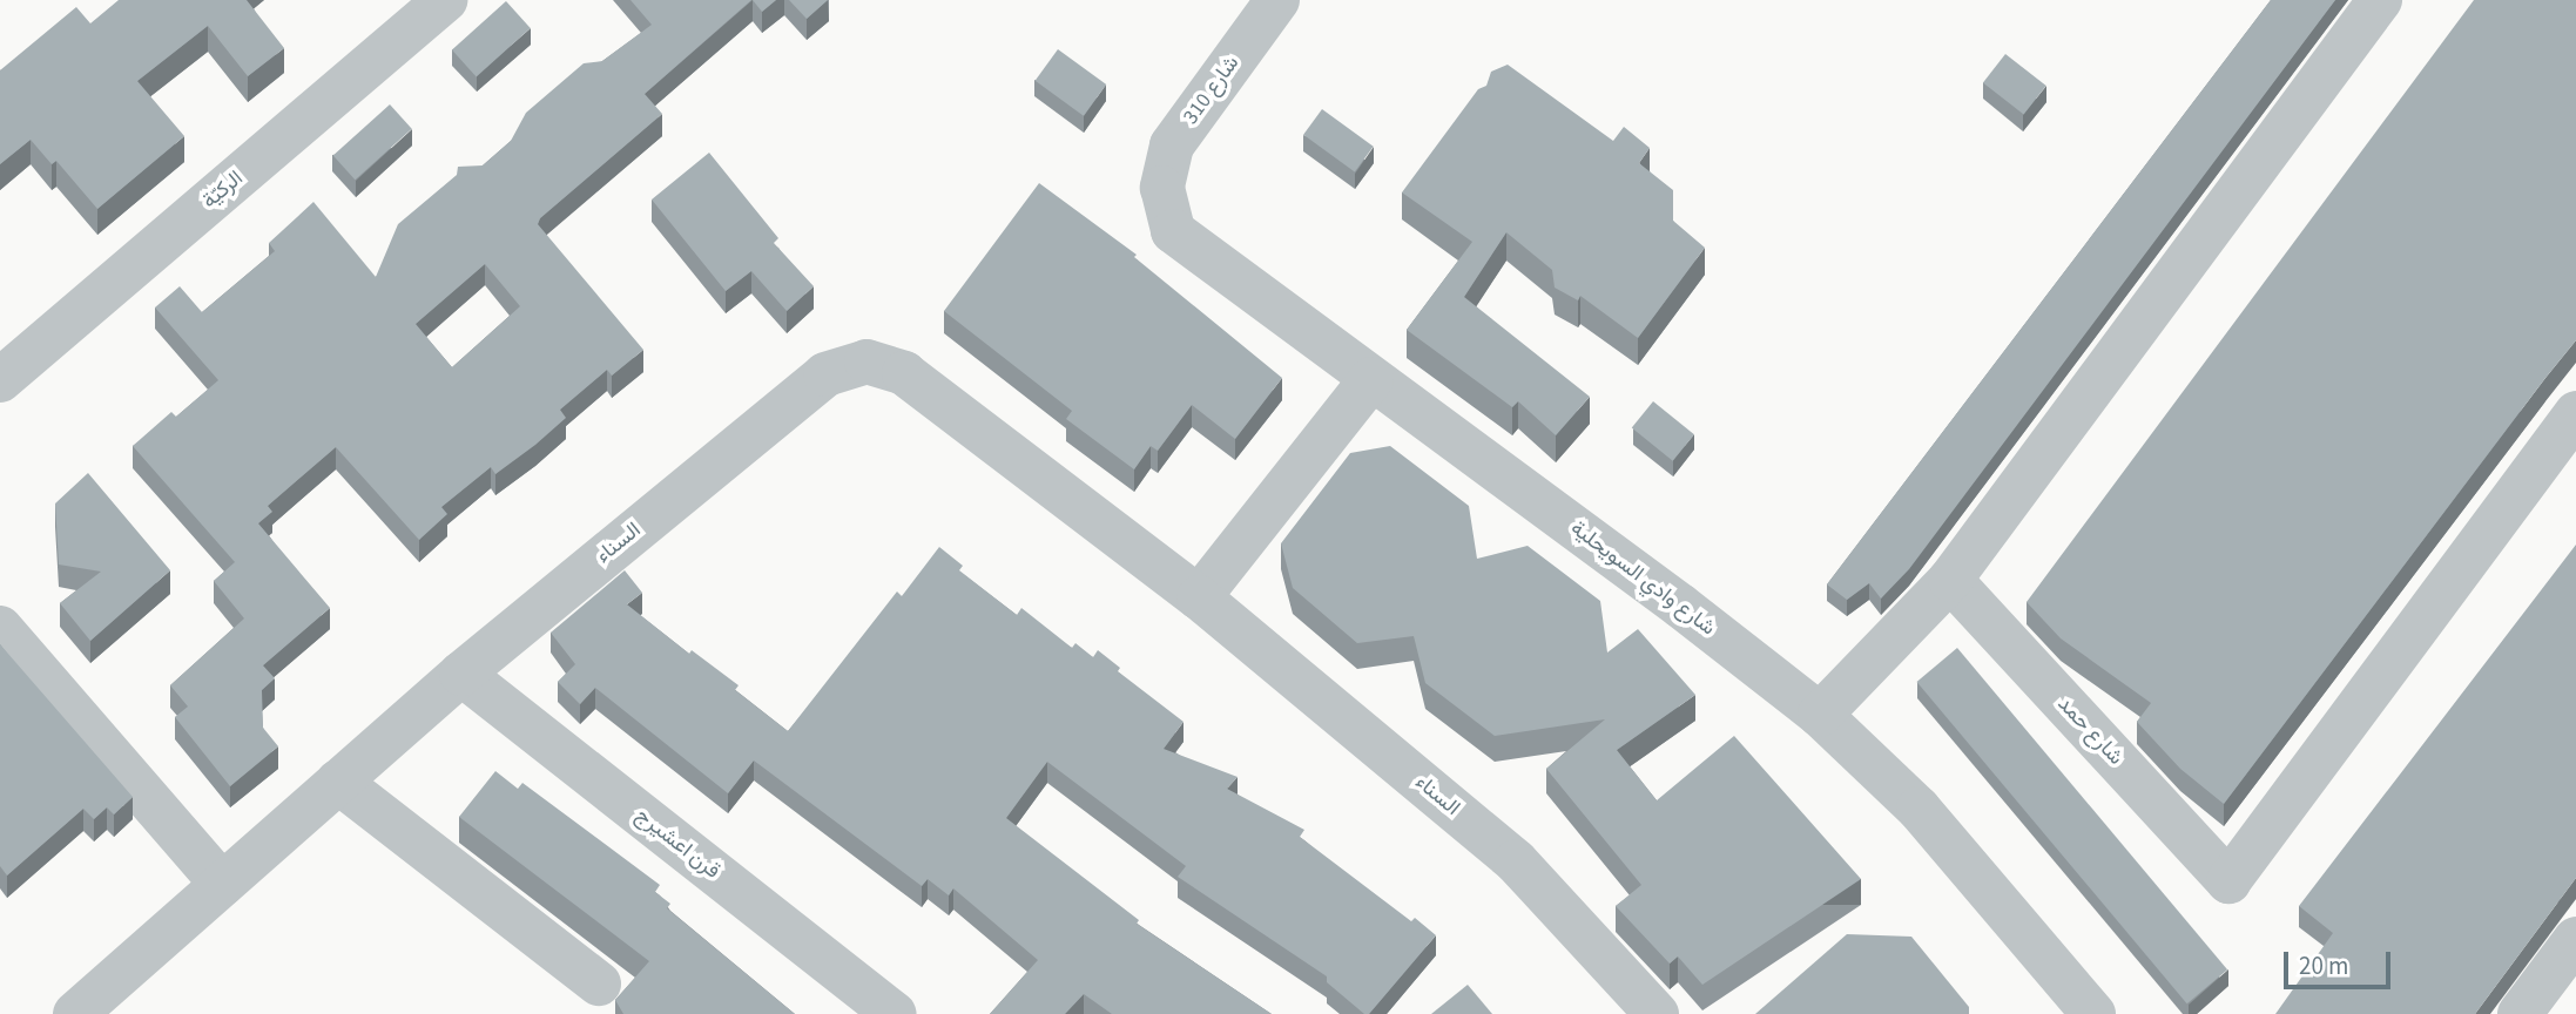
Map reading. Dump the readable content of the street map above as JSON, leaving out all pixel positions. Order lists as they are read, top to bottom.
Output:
{
  "streets": {
    "street": [
      "شارع 310",
      "الركيّة",
      "السناء",
      "شارع وادي السويحلية",
      "شارع حمد",
      "قرن اعشيرج"
    ]
  },
  "crossings": [
    ["شارع 310", "شارع وادي السويحلية"],
    ["السناء", "قرن اعشيرج"]
  ],
  "scale_bar": "20 m"
}
